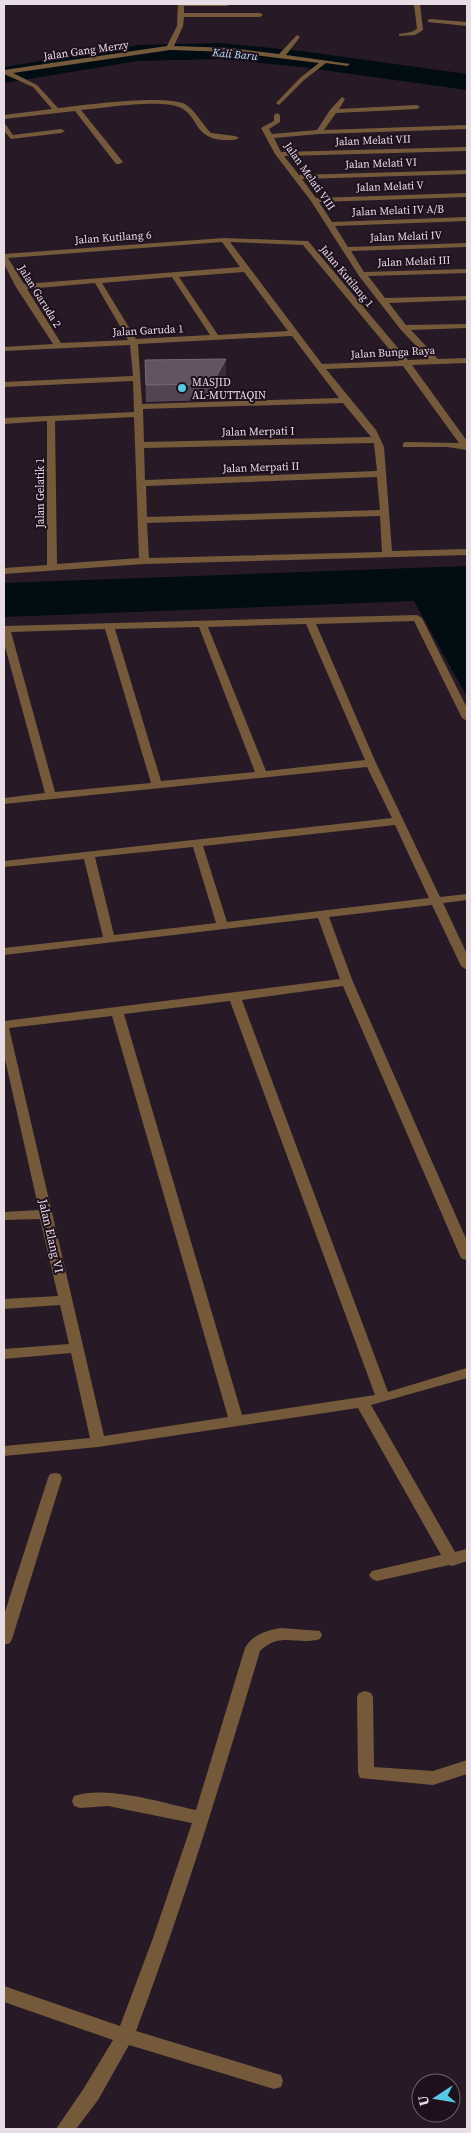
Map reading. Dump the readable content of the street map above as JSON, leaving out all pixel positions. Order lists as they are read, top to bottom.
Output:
{
  "streets": {
    "street": [
      "Jalan Gang Merzy",
      "Jalan Melati VII",
      "Jalan Melati VI",
      "Jalan Melati VIII",
      "Jalan Melati V",
      "Jalan Melati IV A/B",
      "Jalan Melati IV",
      "Jalan Kutilang 6",
      "Jalan Melati III",
      "Jalan Kutilang 1",
      "Jalan Garuda 2",
      "Jalan Garuda 1",
      "Jalan Bunga Raya",
      "Jalan Merpati I",
      "Jalan Merpati II",
      "Jalan Gelatik 1",
      "Jalan Elang VI"
    ]
  },
  "crossings": [
    ["Jalan Melati VII", "Jalan Melati VIII"],
    ["Jalan Melati VI", "Jalan Melati VIII"],
    ["Jalan Melati VIII", "Jalan Melati V"],
    ["Jalan Melati VIII", "Jalan Melati IV A/B"],
    ["Jalan Melati VIII", "Jalan Melati IV"],
    ["Jalan Melati VIII", "Jalan Melati III"],
    ["Jalan Melati VIII", "Jalan Bunga Raya"],
    ["Jalan Kutilang 6", "Jalan Kutilang 1"],
    ["Jalan Kutilang 6", "Jalan Garuda 2"],
    ["Jalan Kutilang 1", "Jalan Bunga Raya"],
    ["Jalan Garuda 2", "Jalan Garuda 1"]
  ],
  "water": ["Kali Baru"],
  "places": ["MASJID AL-MUTTAQIN"],
  "north": "left"
}
